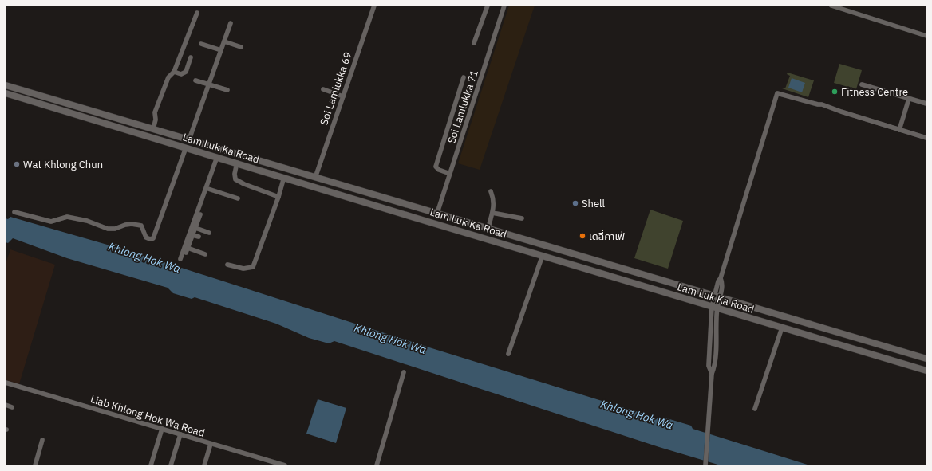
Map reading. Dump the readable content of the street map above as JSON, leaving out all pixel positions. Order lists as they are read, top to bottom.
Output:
{
  "streets": {
    "main road": ["Lam Luk Ka Road"],
    "street": ["Soi Lamlukka 69", "Soi Lamlukka 71", "Liab Khlong Hok Wa Road"]
  },
  "crossings": [
    ["Soi Lamlukka 69", "Lam Luk Ka Road"],
    ["Soi Lamlukka 71", "Lam Luk Ka Road"]
  ],
  "water": ["Khlong Hok Wa"],
  "places": [
    "Fitness Centre",
    "Wat Khlong Chun",
    "Shell",
    "เดลี่คาเฟ่"
  ]
}
